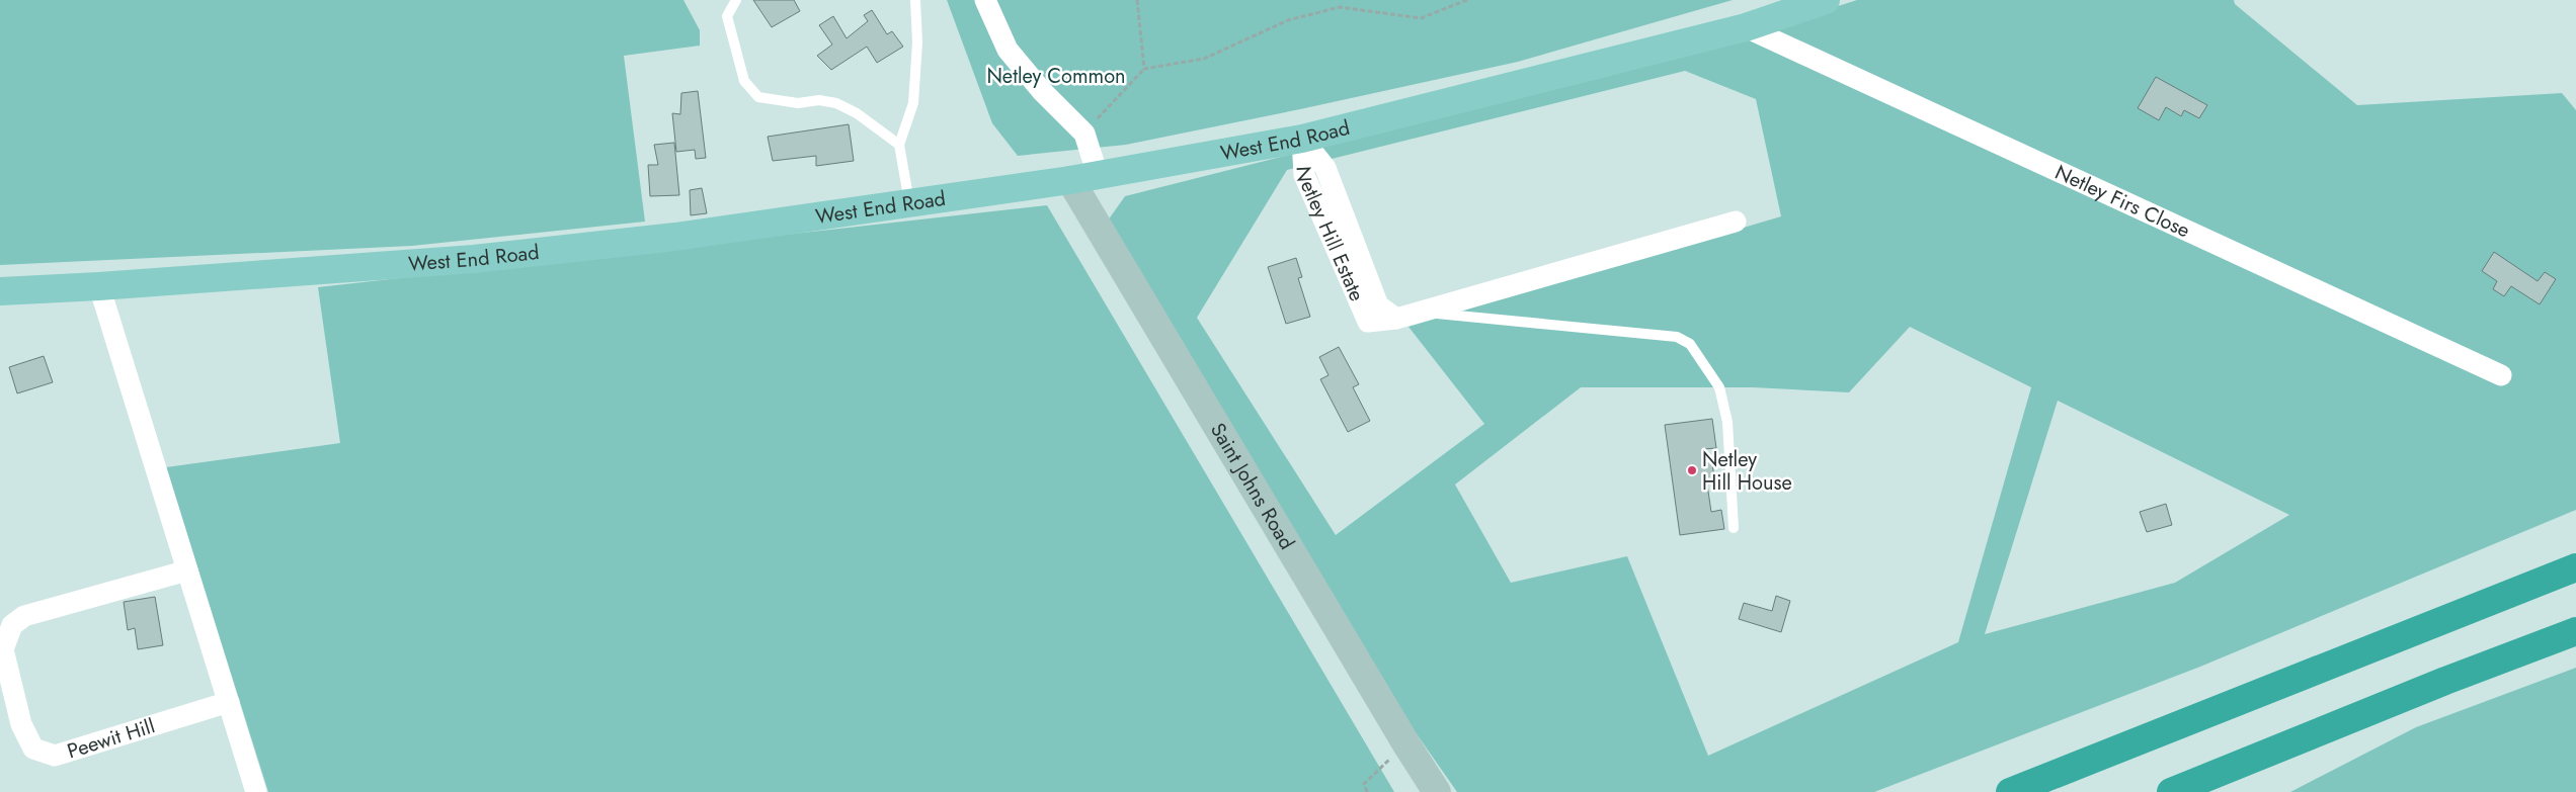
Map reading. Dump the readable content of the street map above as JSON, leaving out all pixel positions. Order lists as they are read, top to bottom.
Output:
{
  "streets": {
    "main road": ["West End Road", "Saint Johns Road"],
    "street": ["Netley Firs Close", "Netley Hill Estate", "Peewit Hill"]
  },
  "crossings": [
    ["West End Road", "Netley Firs Close"],
    ["West End Road", "Netley Hill Estate"],
    ["West End Road", "Saint Johns Road"]
  ],
  "parks": ["Netley Common"],
  "places": ["Netley Hill House"]
}
